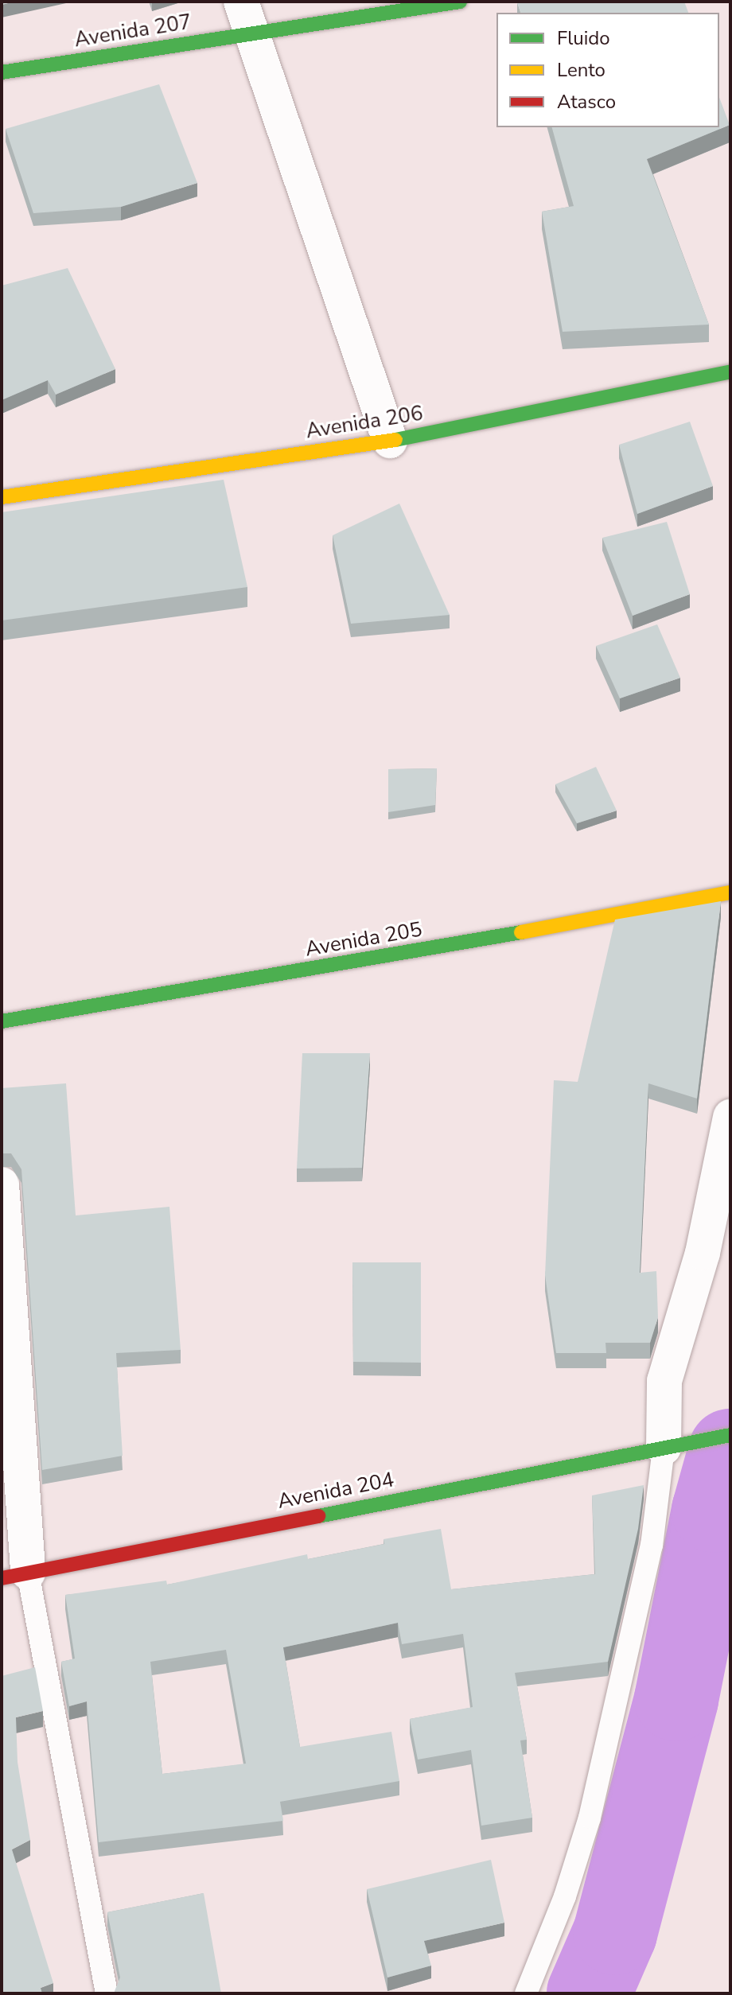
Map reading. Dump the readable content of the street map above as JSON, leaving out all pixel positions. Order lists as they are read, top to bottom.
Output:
{
  "streets": {
    "street": [
      "Avenida 207",
      "Avenida 206",
      "Avenida 205",
      "Avenida 204"
    ]
  },
  "legend": ["Fluido", "Lento", "Atasco"]
}
